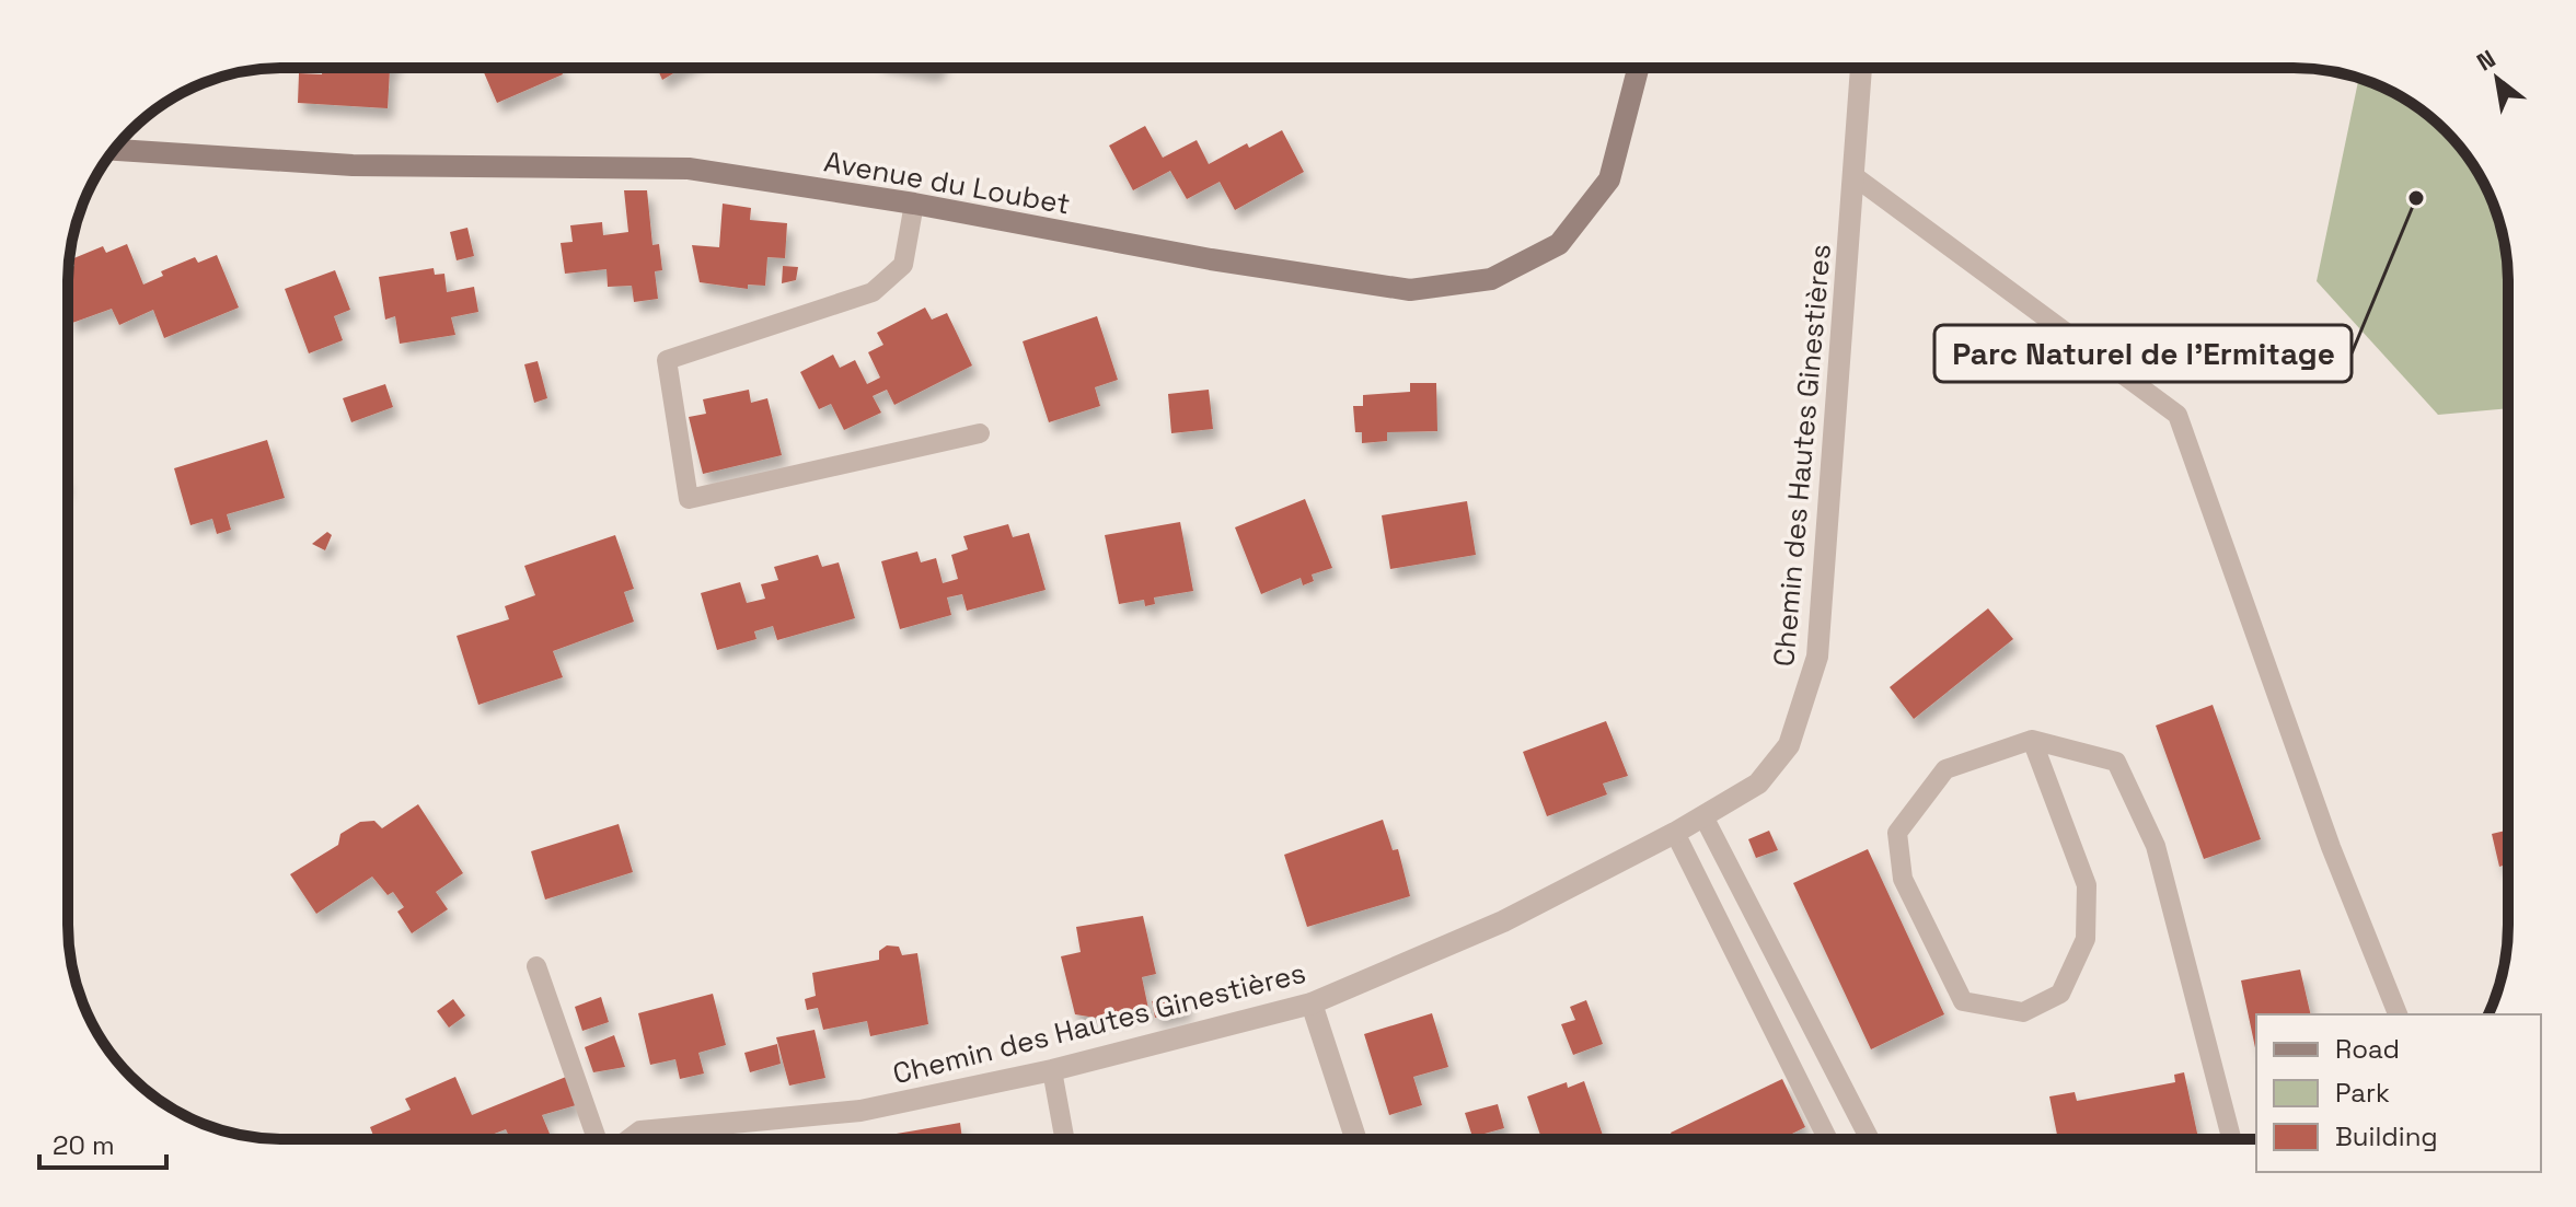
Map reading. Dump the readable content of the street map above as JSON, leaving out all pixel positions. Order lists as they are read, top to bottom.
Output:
{
  "streets": {
    "street": ["Avenue du Loubet", "Chemin des Hautes Ginestières"]
  },
  "places": ["Parc Naturel de l'Ermitage"],
  "legend": ["Road", "Park", "Building"],
  "scale_bar": "20 m",
  "north": "top left"
}
